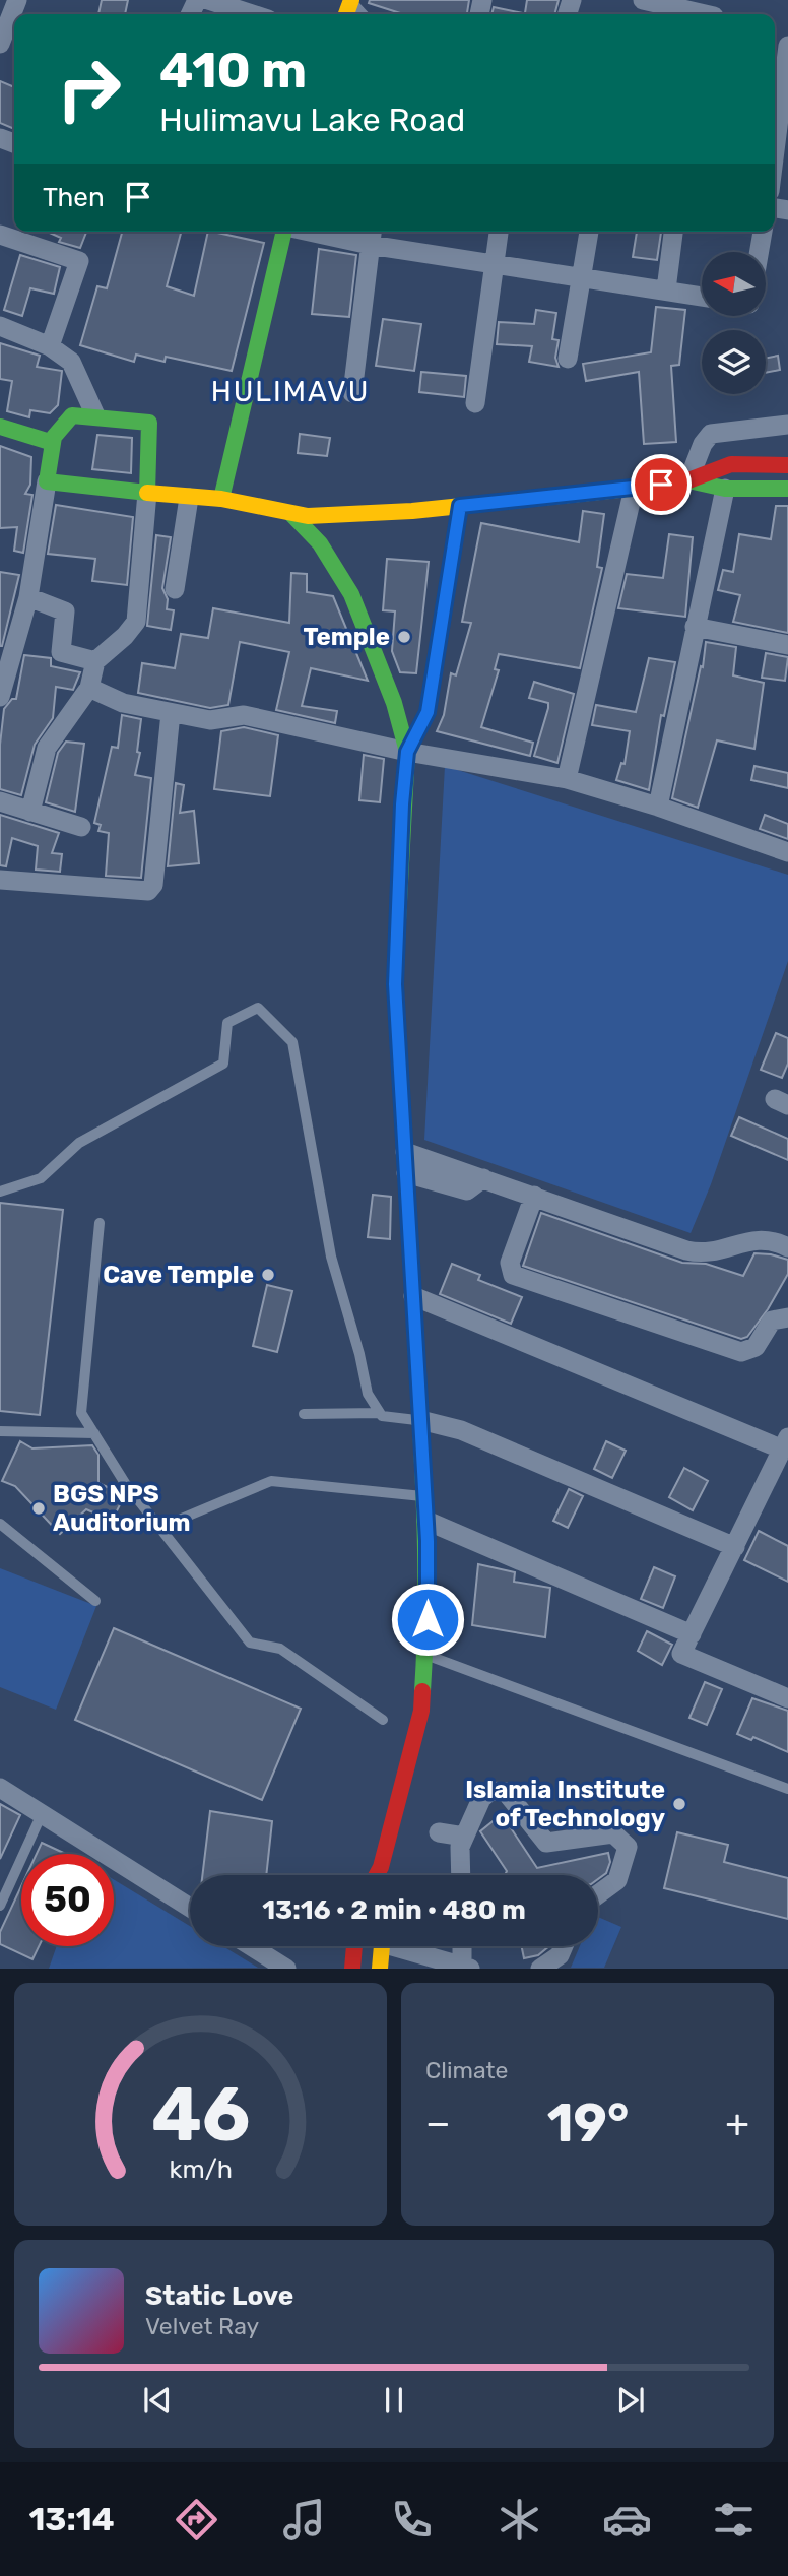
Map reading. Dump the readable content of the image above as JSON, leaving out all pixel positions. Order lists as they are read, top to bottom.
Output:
{
  "districts": ["HULIMAVU"],
  "places": [
    "Temple",
    "Cave Temple",
    "BGS NPS Auditorium",
    "Islamia Institute of Technology"
  ],
  "north": "left",
  "page": {
    "turn": ["410 m", "Hulimavu Lake Road"],
    "then": "Then",
    "limit": "50",
    "trip": "13:16 · 2 min · 480 m",
    "tile": "Climate",
    "heat": ["−", "19°", "+"],
    "song": ["Static Love", "Velvet Ray"],
    "tabs": "13:14",
    "gauge": ["46", "km/h"]
  }
}
